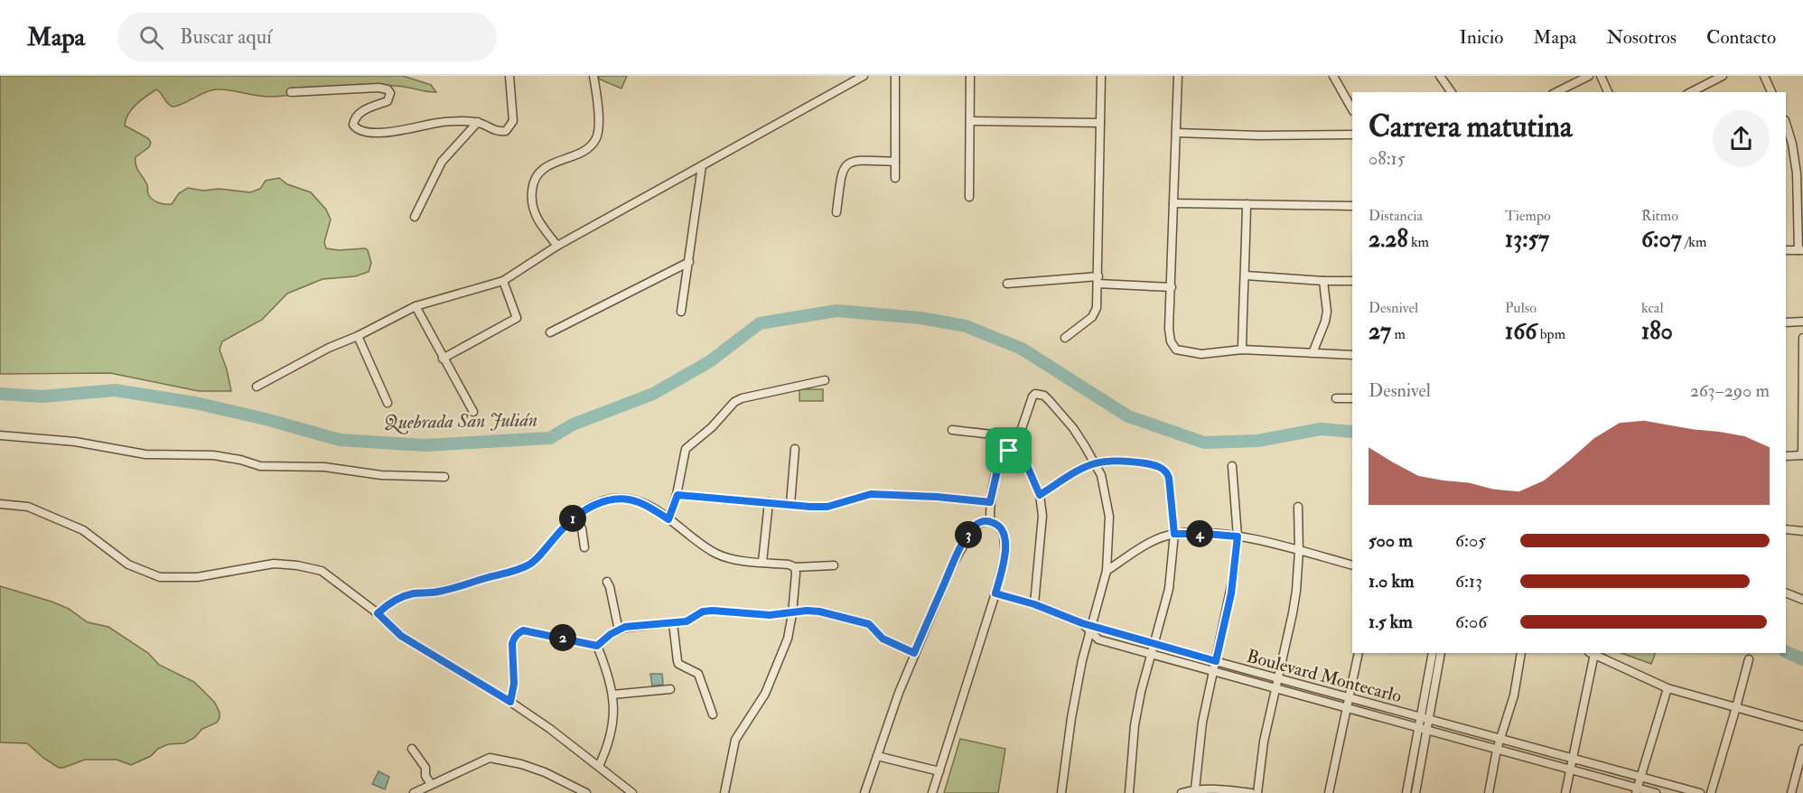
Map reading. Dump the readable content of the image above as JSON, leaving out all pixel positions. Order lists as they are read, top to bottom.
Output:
{
  "streets": {
    "street": ["Boulevard Montecarlo"]
  },
  "water": ["Quebrada San Julián"],
  "page": {
    "header": "Mapa",
    "search": "Buscar aquí",
    "nav": [
      "Inicio",
      "Mapa",
      "Nosotros",
      "Contacto"
    ],
    "heading": ["Carrera matutina", "08:15"],
    "stats": [
      ["Distancia", "2.28 km"],
      ["Tiempo", "13:57"],
      ["Ritmo", "6:07 /km"],
      ["Desnivel", "27 m"],
      ["Pulso", "166 bpm"],
      ["kcal", "180"]
    ],
    "chart": ["Desnivel", "263–290 m"],
    "pins": [
      "1",
      "4",
      "3",
      "2"
    ],
    "list": [
      {
        "name": "500 m",
        "note": "6:05"
      },
      {
        "name": "1.0 km",
        "note": "6:13"
      },
      {
        "name": "1.5 km",
        "note": "6:06"
      }
    ]
  }
}
